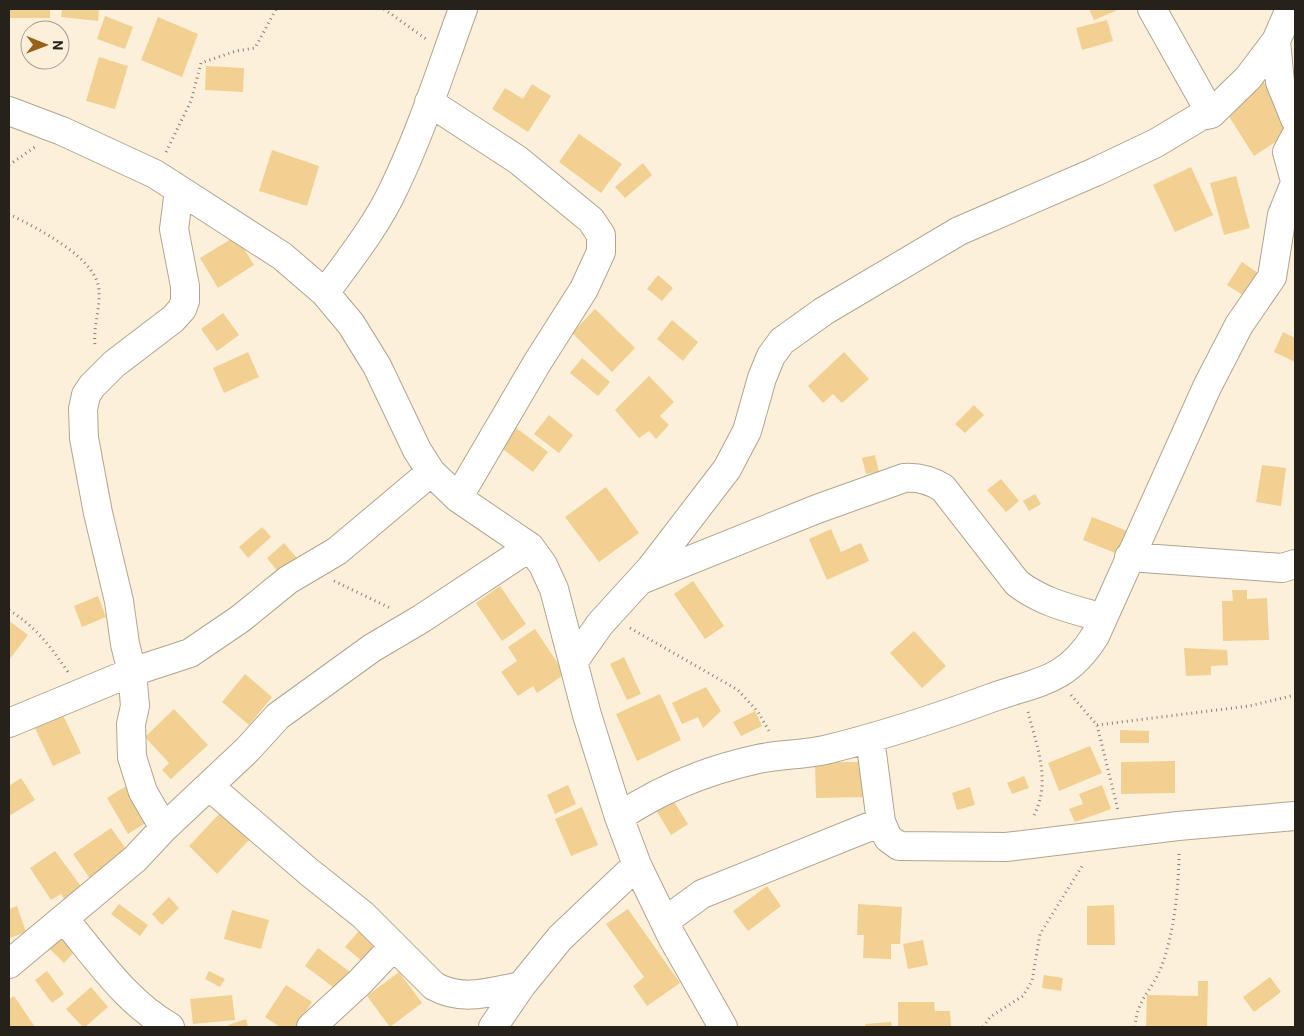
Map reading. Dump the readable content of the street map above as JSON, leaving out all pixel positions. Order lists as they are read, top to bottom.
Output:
{
  "north": "right"
}
